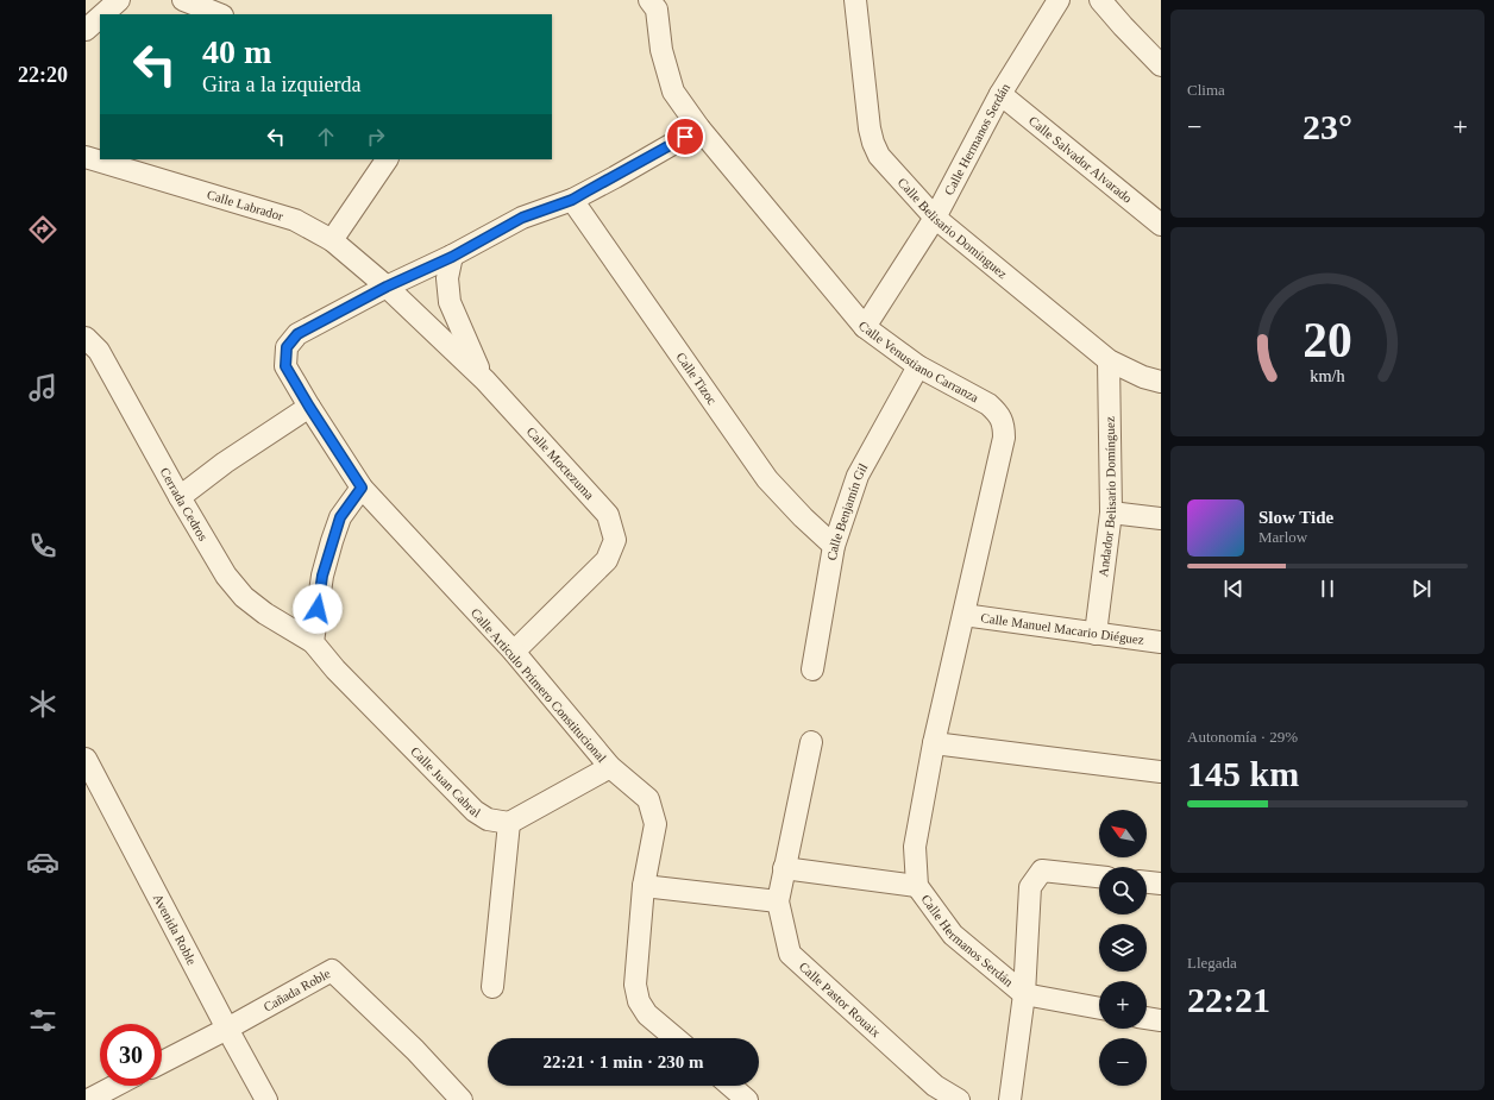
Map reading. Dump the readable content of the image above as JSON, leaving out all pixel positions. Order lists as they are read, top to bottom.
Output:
{
  "streets": {
    "street": [
      "Calle Hermanos Serdán",
      "Calle Salvador Alvarado",
      "Calle Labrador",
      "Calle Belisario Domínguez",
      "Calle Venustiano Carranza",
      "Calle Tizoc",
      "Calle Moctezuma",
      "Andador Belisario Domínguez",
      "Cerrada Cedros",
      "Calle Benjamín Gil",
      "Calle Manuel Macario Diéguez",
      "Calle Articulo Primero Constitucional",
      "Calle Juan Cabral",
      "Avenida Roble",
      "Cañada Roble",
      "Calle Pastor Rouaix"
    ]
  },
  "crossings": [
    ["Calle Hermanos Serdán", "Calle Salvador Alvarado"],
    ["Calle Hermanos Serdán", "Calle Belisario Domínguez"],
    ["Calle Hermanos Serdán", "Calle Venustiano Carranza"],
    ["Calle Labrador", "Calle Moctezuma"],
    ["Calle Labrador", "Calle Articulo Primero Constitucional"],
    ["Calle Belisario Domínguez", "Andador Belisario Domínguez"],
    ["Calle Venustiano Carranza", "Calle Benjamín Gil"],
    ["Calle Venustiano Carranza", "Calle Manuel Macario Diéguez"],
    ["Calle Tizoc", "Calle Benjamín Gil"],
    ["Calle Moctezuma", "Calle Articulo Primero Constitucional"],
    ["Andador Belisario Domínguez", "Calle Manuel Macario Diéguez"],
    ["Cerrada Cedros", "Calle Juan Cabral"],
    ["Avenida Roble", "Cañada Roble"]
  ],
  "north": "top left",
  "page": {
    "tabs": "22:20",
    "tile": [
      "Clima",
      ["Autonomía · 29%", "145 km"],
      ["Llegada", "22:21"]
    ],
    "turn": ["40 m", "Gira a la izquierda"],
    "heat": ["−", "23°", "+"],
    "song": ["Slow Tide", "Marlow"],
    "map_buttons": ["+", "−"],
    "limit": "30",
    "trip": "22:21 · 1 min · 230 m",
    "gauge": ["20", "km/h"]
  }
}
